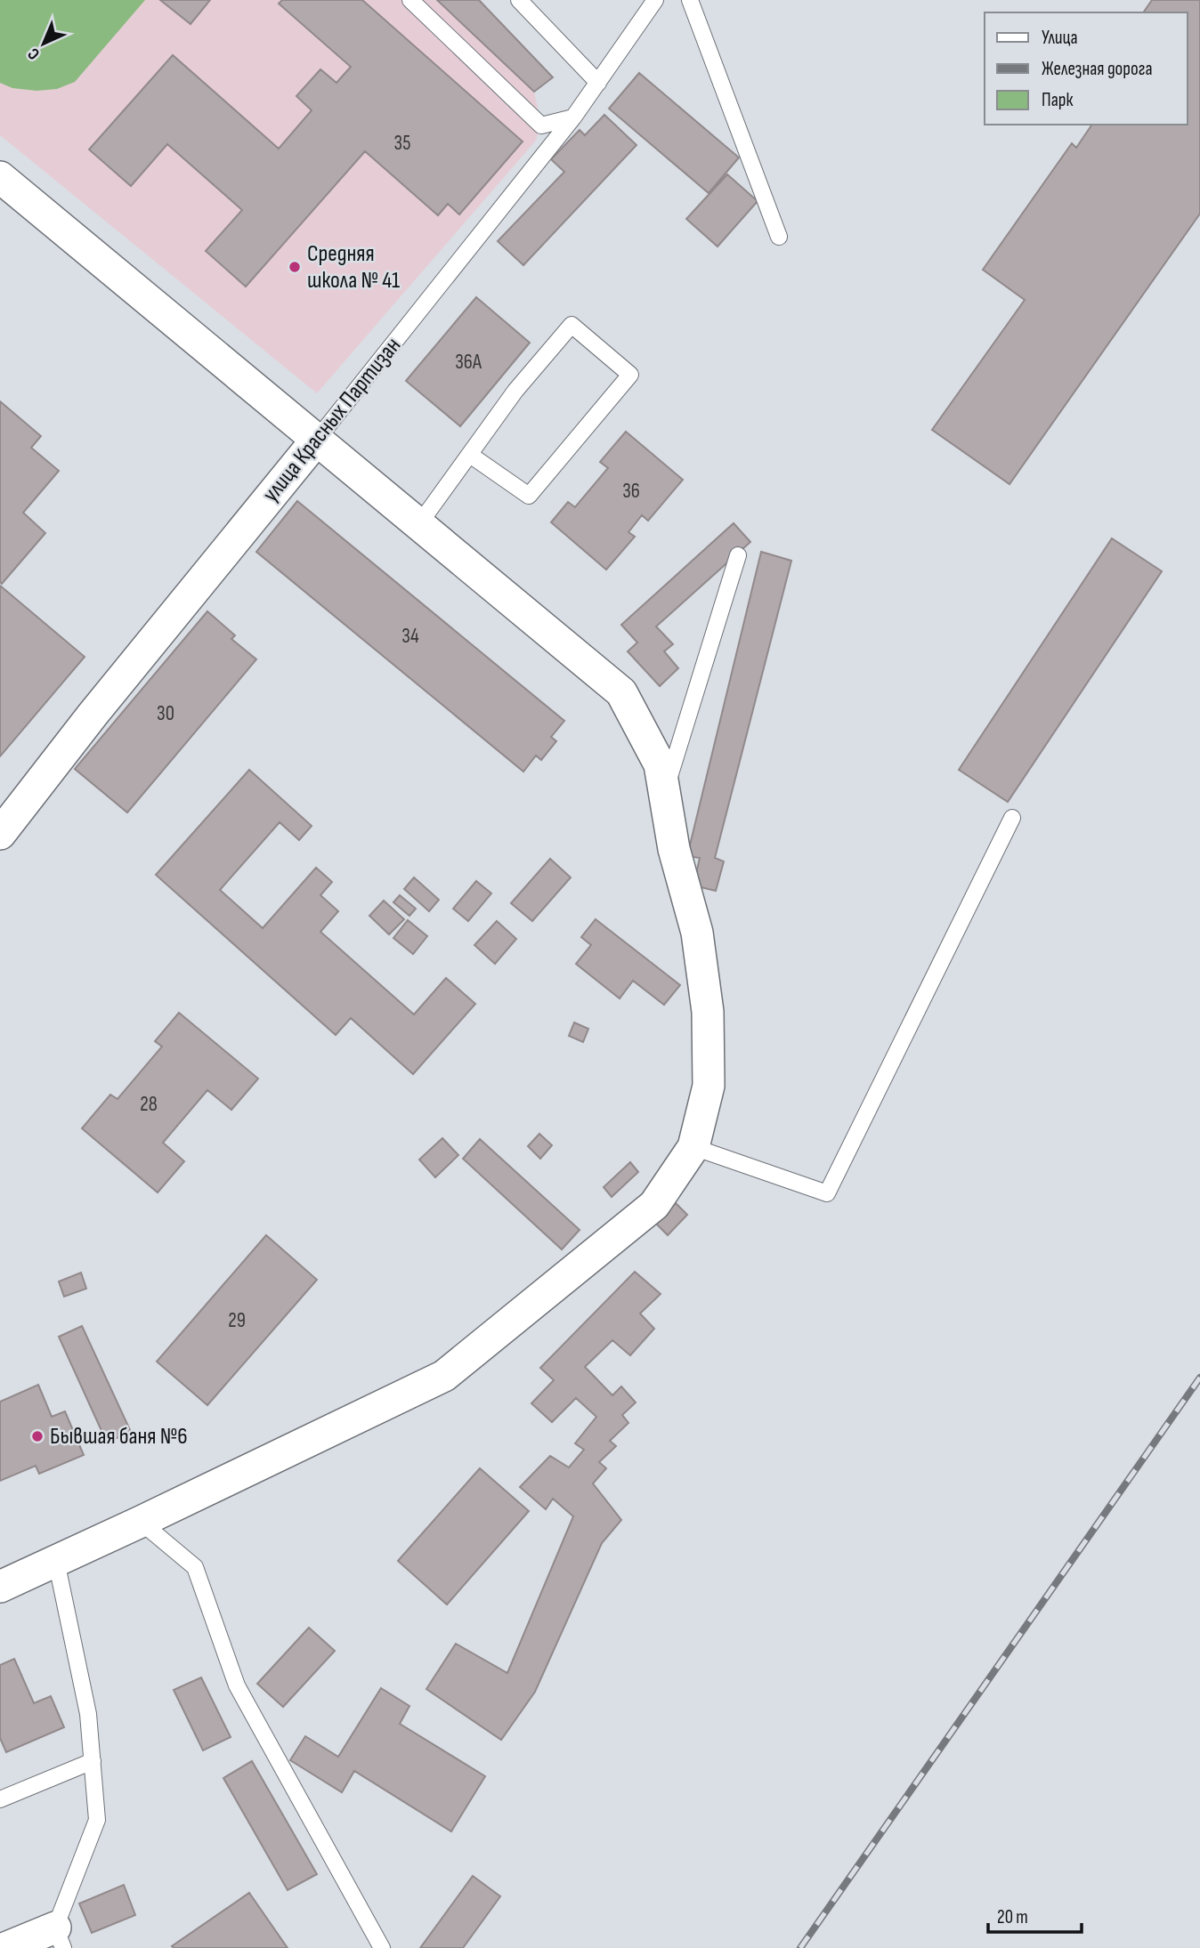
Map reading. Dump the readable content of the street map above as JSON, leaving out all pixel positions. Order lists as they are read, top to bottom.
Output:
{
  "streets": {
    "street": ["улица Красных Партизан"]
  },
  "places": ["Средняя школа № 41", "Бывшая баня №6"],
  "house_numbers": [
    "35",
    "36А",
    "36",
    "34",
    "30",
    "28",
    "29"
  ],
  "legend": ["Улица", "Железная дорога", "Парк"],
  "scale_bar": "20 m",
  "north": "bottom left"
}
